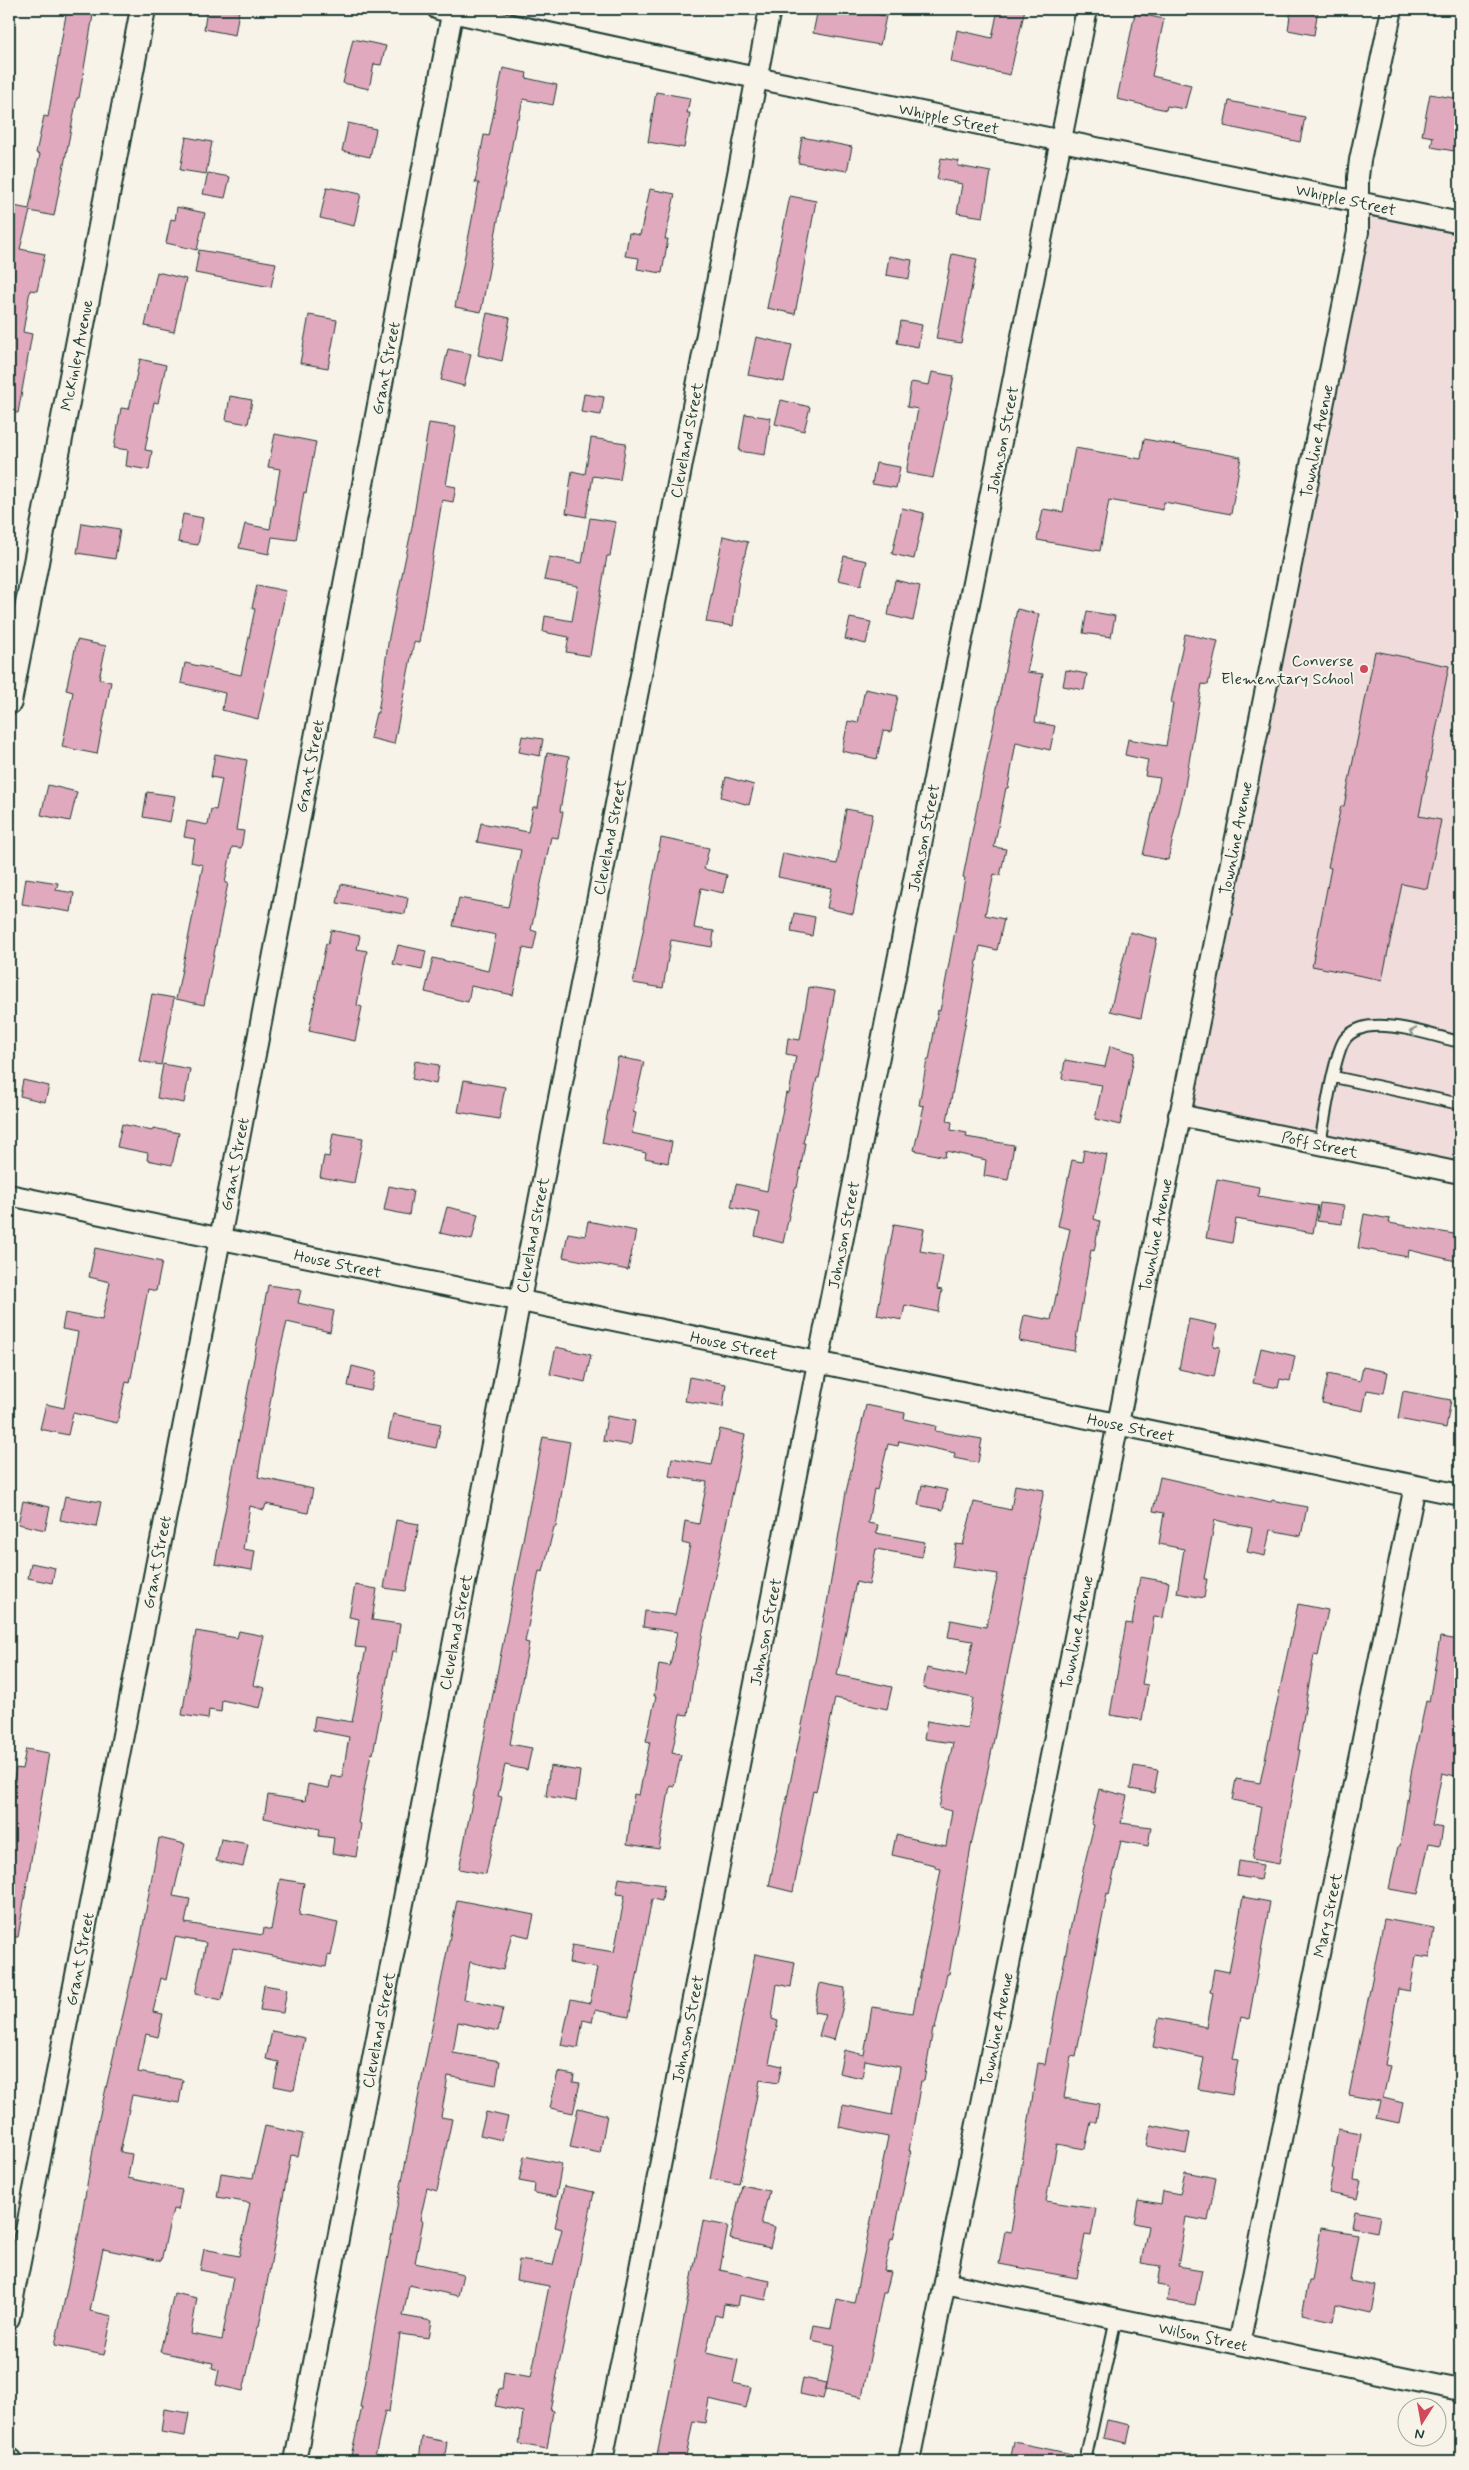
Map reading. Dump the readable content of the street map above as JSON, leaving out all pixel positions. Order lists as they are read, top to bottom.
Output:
{
  "streets": {
    "street": [
      "Whipple Street",
      "McKinley Avenue",
      "Grant Street",
      "Cleveland Street",
      "Johnson Street",
      "Townline Avenue",
      "Poff Street",
      "House Street",
      "Mary Street",
      "Wilson Street"
    ]
  },
  "crossings": [
    ["Whipple Street", "Grant Street"],
    ["Whipple Street", "Cleveland Street"],
    ["Whipple Street", "Johnson Street"],
    ["Whipple Street", "Townline Avenue"],
    ["Grant Street", "House Street"],
    ["Cleveland Street", "House Street"],
    ["Johnson Street", "House Street"],
    ["Townline Avenue", "Poff Street"],
    ["Townline Avenue", "House Street"],
    ["Townline Avenue", "Wilson Street"],
    ["House Street", "Mary Street"],
    ["Mary Street", "Wilson Street"]
  ],
  "places": ["Converse Elementary School"],
  "north": "bottom"
}
